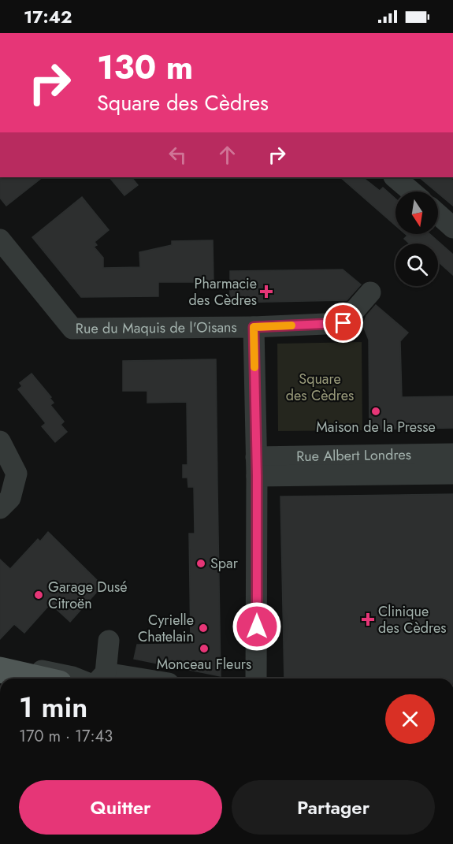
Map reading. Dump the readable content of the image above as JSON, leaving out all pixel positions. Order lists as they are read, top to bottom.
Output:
{
  "streets": {
    "street": ["Rue du Maquis de l'Oisans", "Rue Albert Londres"]
  },
  "crossings": [
    ["Rue du Maquis de l'Oisans", "Rue Albert Londres"]
  ],
  "parks": ["Square des Cèdres"],
  "places": {
    "health": ["Pharmacie des Cèdres", "Clinique des Cèdres"],
    "other": [
      "Maison de la Presse",
      "Spar",
      "Garage Dusé Citroën",
      "Cyrielle Chatelain",
      "Monceau Fleurs"
    ]
  },
  "north": "bottom",
  "page": {
    "status": "17:42",
    "turn": ["130 m", "Square des Cèdres"],
    "heading": ["1 min", "170 m · 17:43"],
    "buttons": ["Quitter", "Partager"]
  }
}
